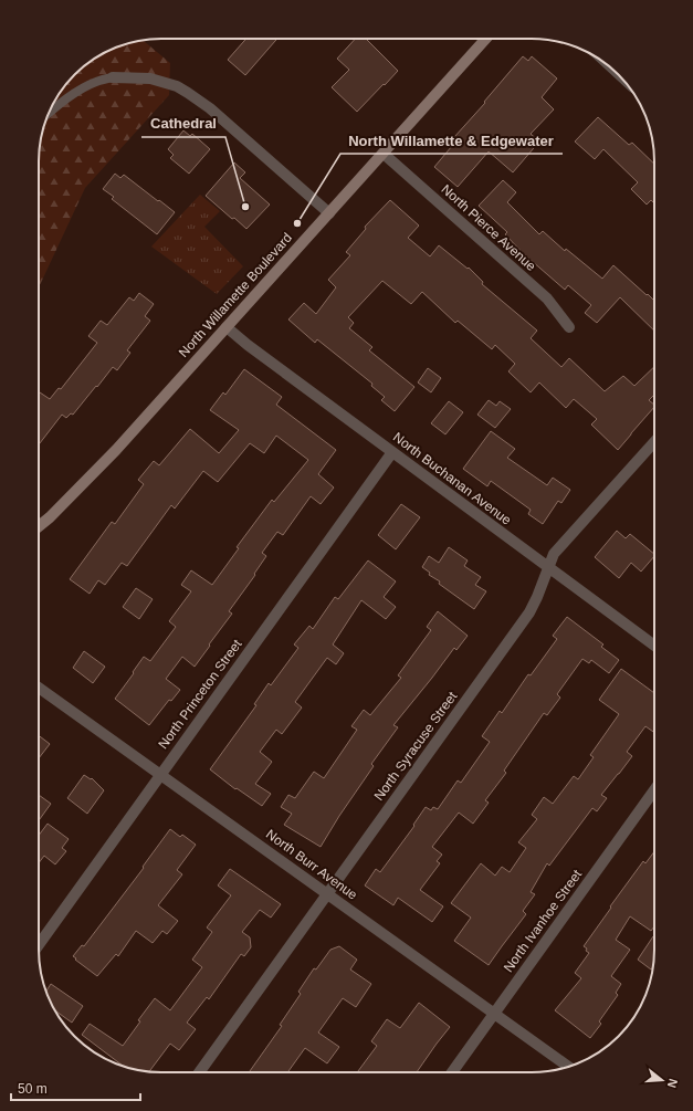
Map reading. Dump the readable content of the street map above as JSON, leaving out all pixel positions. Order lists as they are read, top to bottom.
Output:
{
  "streets": {
    "main road": ["North Willamette Boulevard"],
    "street": [
      "North Pierce Avenue",
      "North Buchanan Avenue",
      "North Princeton Street",
      "North Syracuse Street",
      "North Burr Avenue",
      "North Ivanhoe Street"
    ]
  },
  "crossings": [
    ["North Pierce Avenue", "North Willamette Boulevard"],
    ["North Willamette Boulevard", "North Buchanan Avenue"],
    ["North Buchanan Avenue", "North Princeton Street"],
    ["North Buchanan Avenue", "North Syracuse Street"],
    ["North Princeton Street", "North Burr Avenue"],
    ["North Syracuse Street", "North Burr Avenue"],
    ["North Burr Avenue", "North Ivanhoe Street"]
  ],
  "places": ["Cathedral", "North Willamette & Edgewater"],
  "scale_bar": "50 m",
  "north": "right"
}
